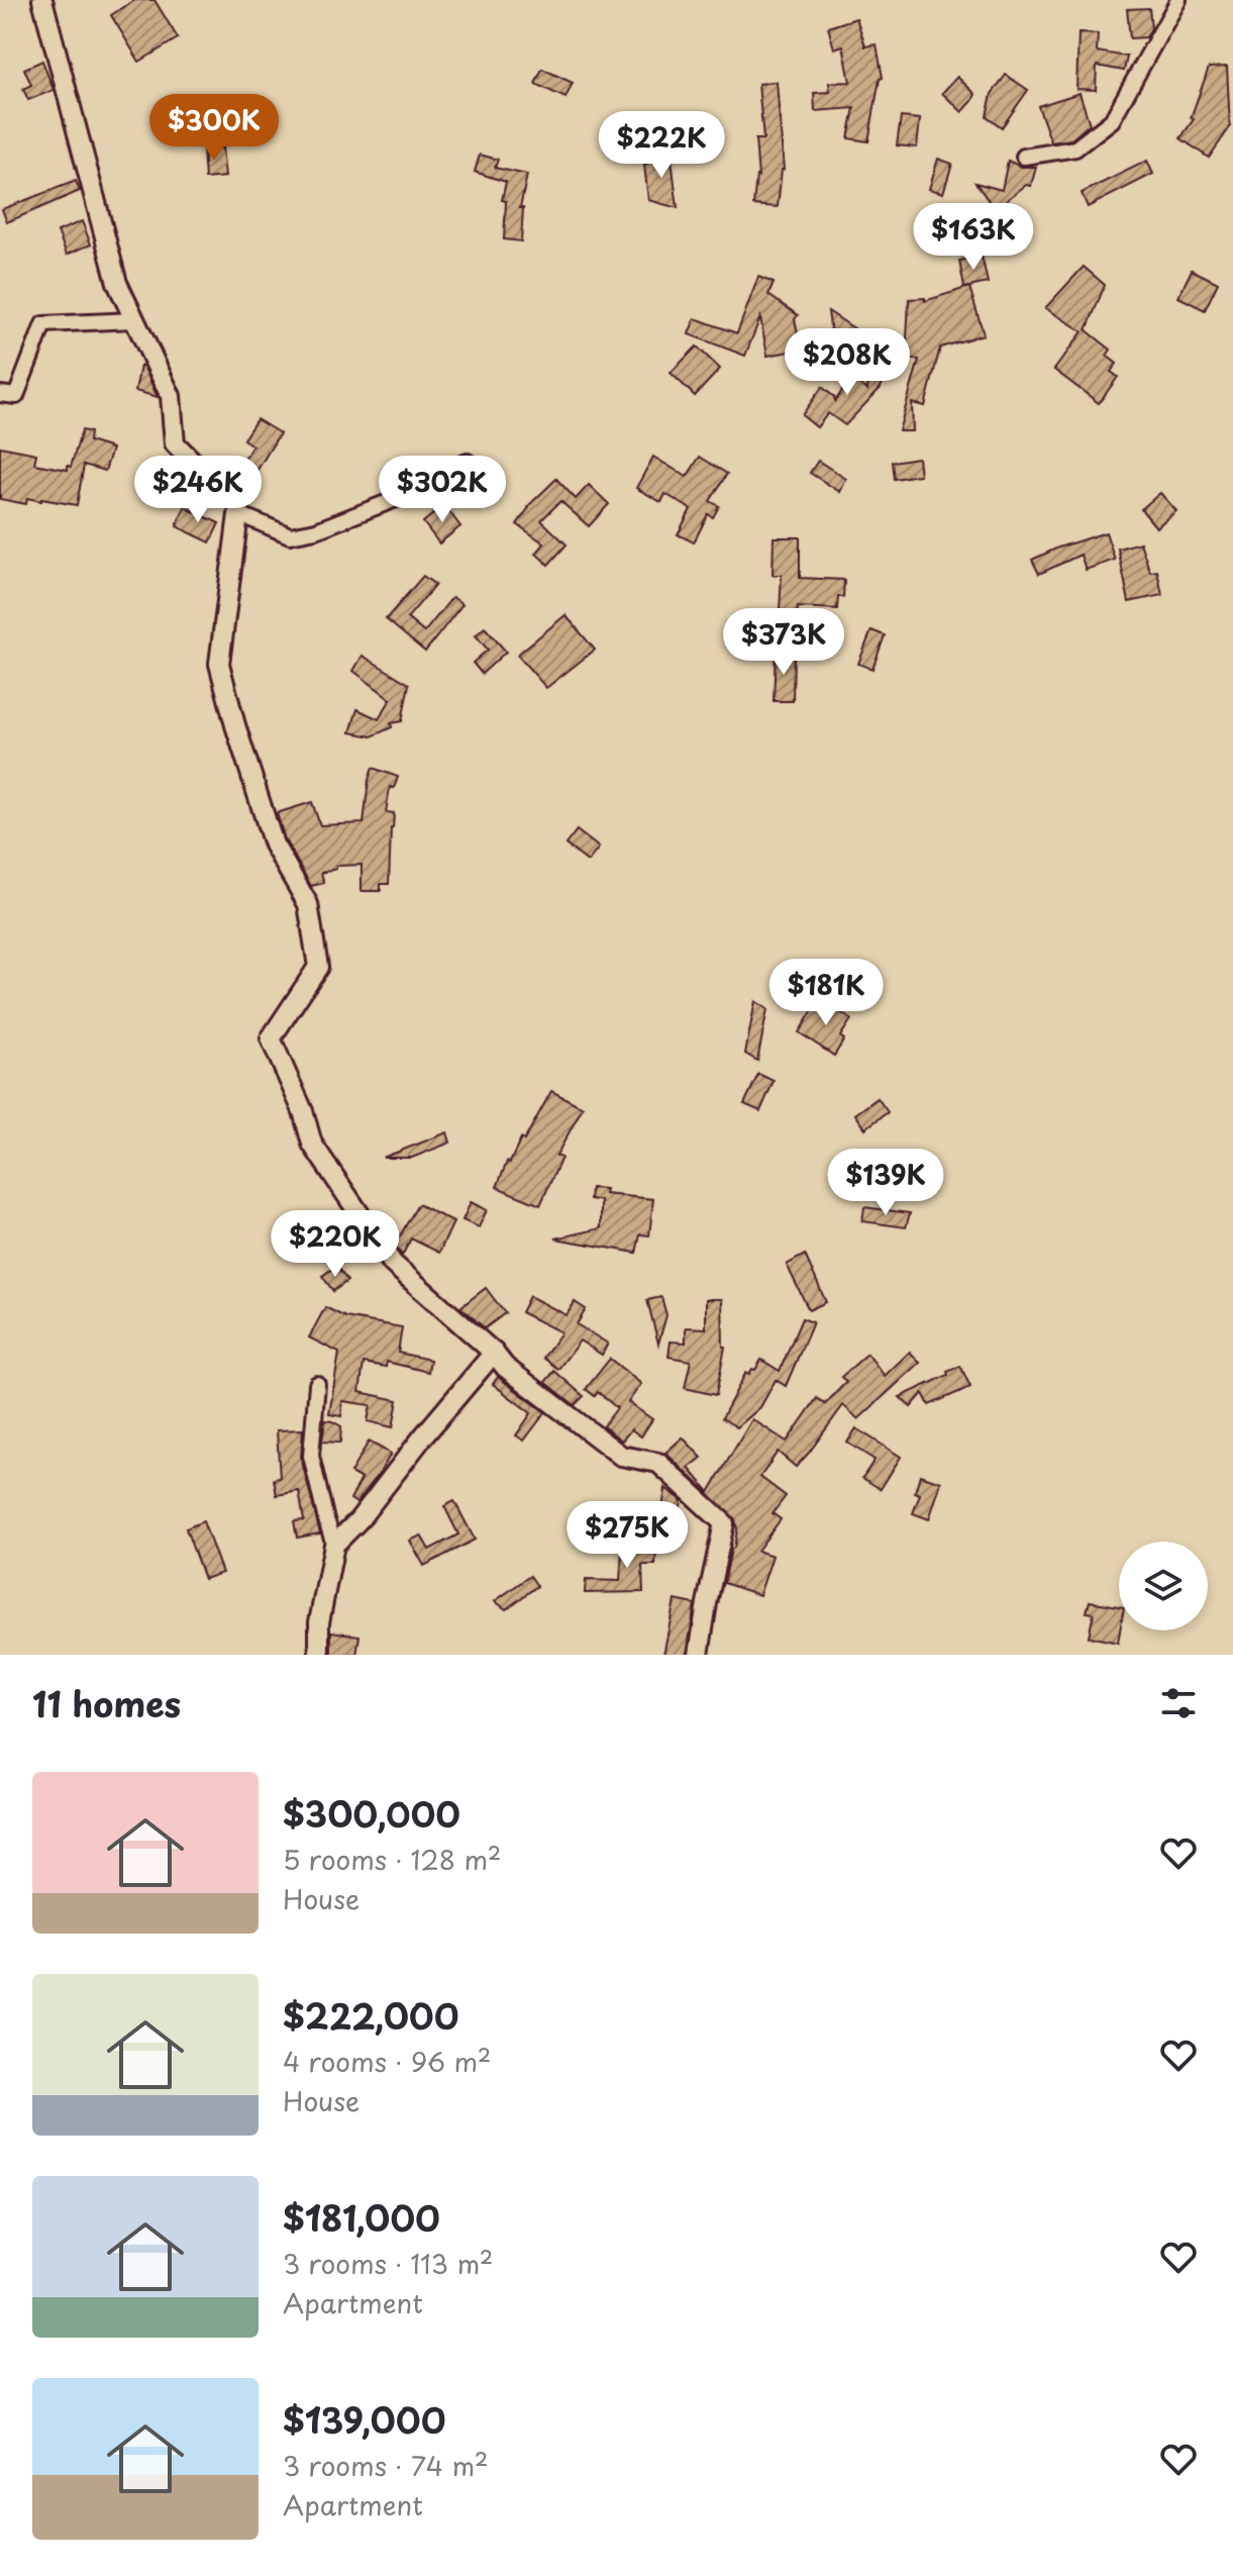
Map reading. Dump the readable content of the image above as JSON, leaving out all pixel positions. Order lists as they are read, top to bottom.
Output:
{
  "page": {
    "price": [
      "$300K",
      "$222K",
      "$163K",
      "$208K",
      "$246K",
      "$302K",
      "$373K",
      "$181K",
      "$139K",
      "$220K",
      "$275K"
    ],
    "heading": "11 homes",
    "list": [
      {
        "name": "$300,000",
        "note": "5 rooms · 128 m² · House"
      },
      {
        "name": "$222,000",
        "note": "4 rooms · 96 m² · House"
      },
      {
        "name": "$181,000",
        "note": "3 rooms · 113 m² · Apartment"
      },
      {
        "name": "$139,000",
        "note": "3 rooms · 74 m² · Apartment"
      }
    ]
  }
}
